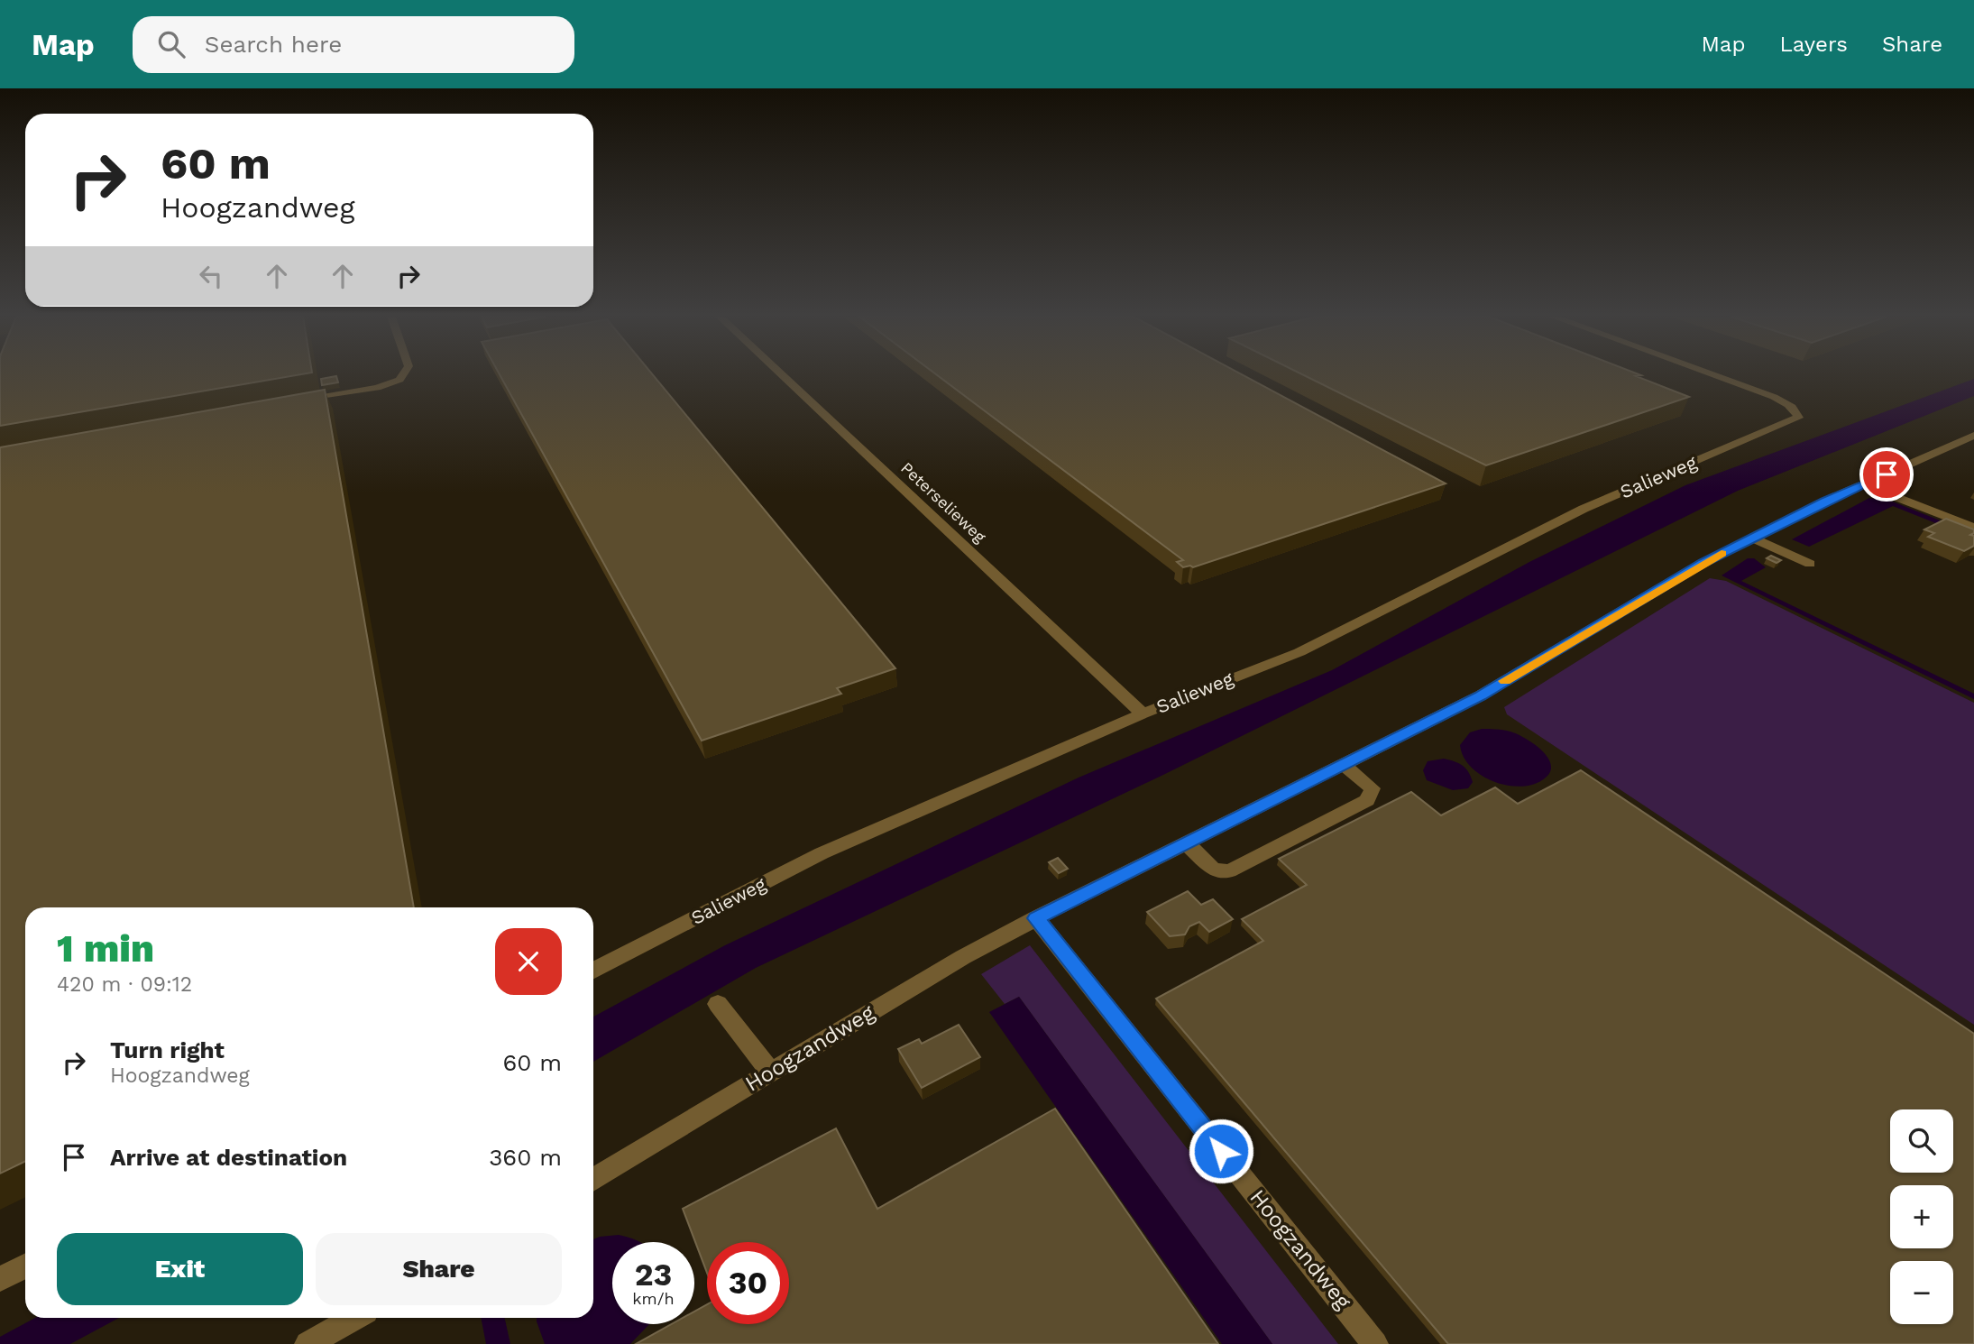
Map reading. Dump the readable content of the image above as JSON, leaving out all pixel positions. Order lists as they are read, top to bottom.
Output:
{
  "streets": {
    "street": ["Salieweg", "Peterselieweg", "Hoogzandweg"]
  },
  "crossings": [
    ["Salieweg", "Peterselieweg"]
  ],
  "page": {
    "header": "Map",
    "search": "Search here",
    "nav": ["Map", "Layers", "Share"],
    "turn": ["60 m", "Hoogzandweg"],
    "heading": ["1 min", "420 m · 09:12"],
    "list": [
      {
        "name": "Turn right",
        "note": "Hoogzandweg",
        "value": "60 m"
      },
      {
        "name": "Arrive at destination",
        "value": "360 m"
      }
    ],
    "map_buttons": ["+", "−"],
    "buttons": ["Exit", "Share"],
    "speed": "23 km/h",
    "limit": "30"
  }
}
